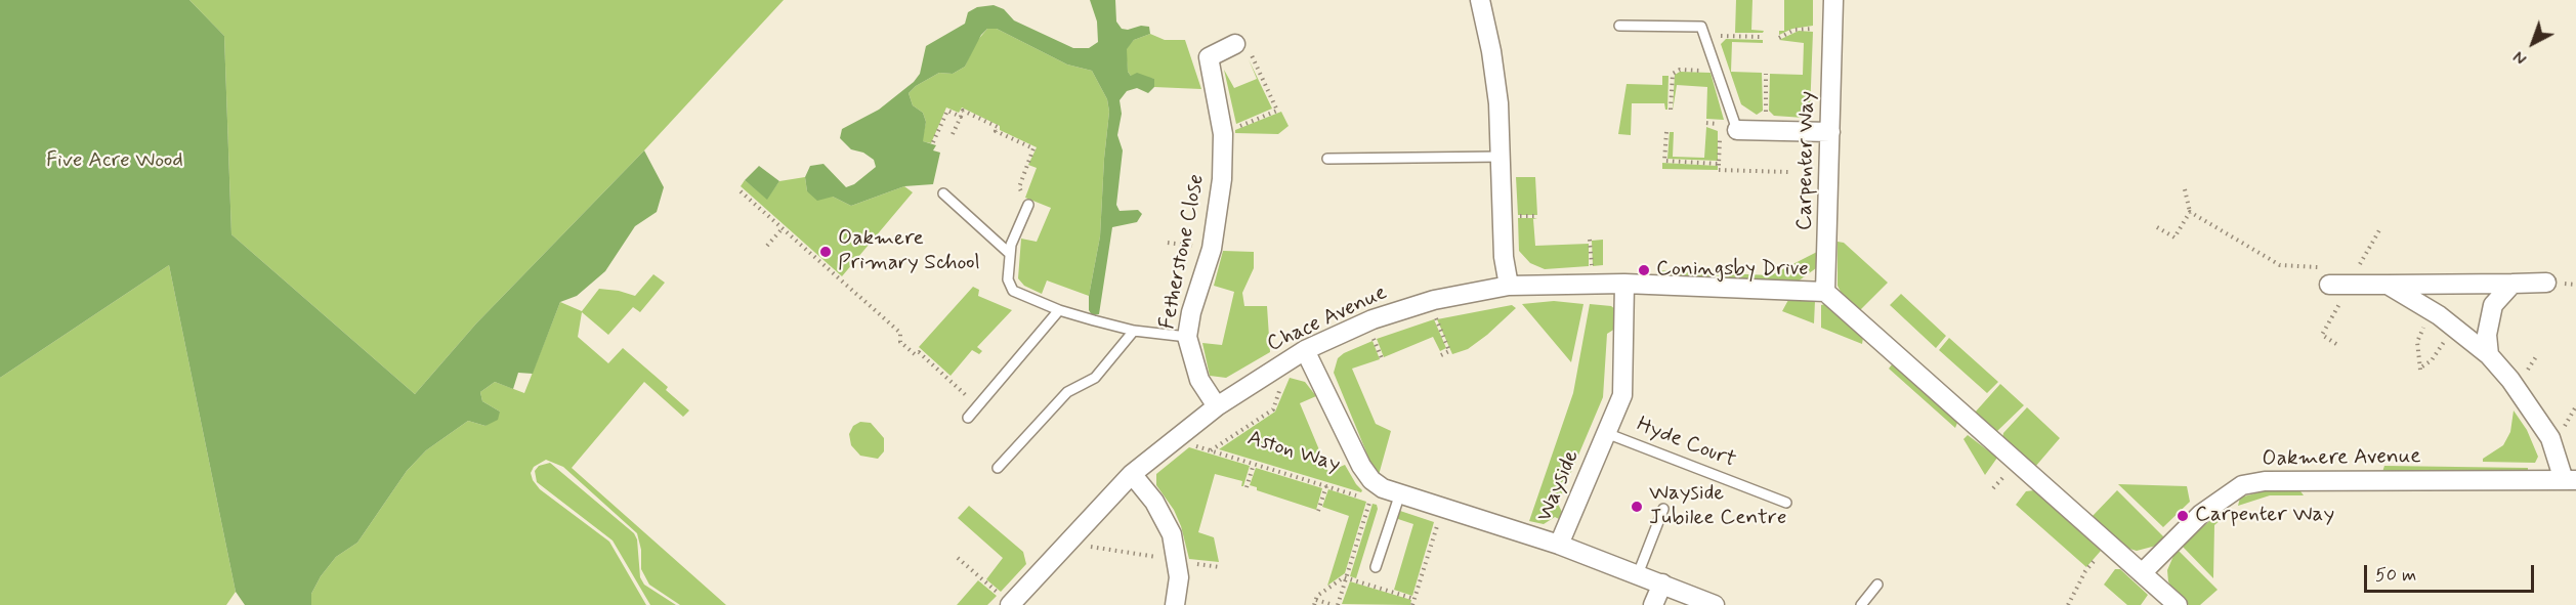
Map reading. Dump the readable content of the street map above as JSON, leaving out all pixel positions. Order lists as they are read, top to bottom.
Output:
{
  "streets": {
    "street": [
      "Carpenter Way",
      "Fetherstone Close",
      "Chace Avenue",
      "Aston Way",
      "Oakmere Avenue",
      "Wayside"
    ],
    "lane": ["Hyde Court"]
  },
  "crossings": [
    ["Carpenter Way", "Chace Avenue"],
    ["Fetherstone Close", "Chace Avenue"],
    ["Chace Avenue", "Aston Way"],
    ["Chace Avenue", "Wayside"],
    ["Hyde Court", "Wayside"],
    ["Aston Way", "Wayside"]
  ],
  "parks": ["Five Acre Wood"],
  "places": [
    "Oakmere Primary School",
    "Coningsby Drive",
    "Wayside Jubilee Centre",
    "Carpenter Way"
  ],
  "scale_bar": "50 m",
  "north": "bottom left"
}
